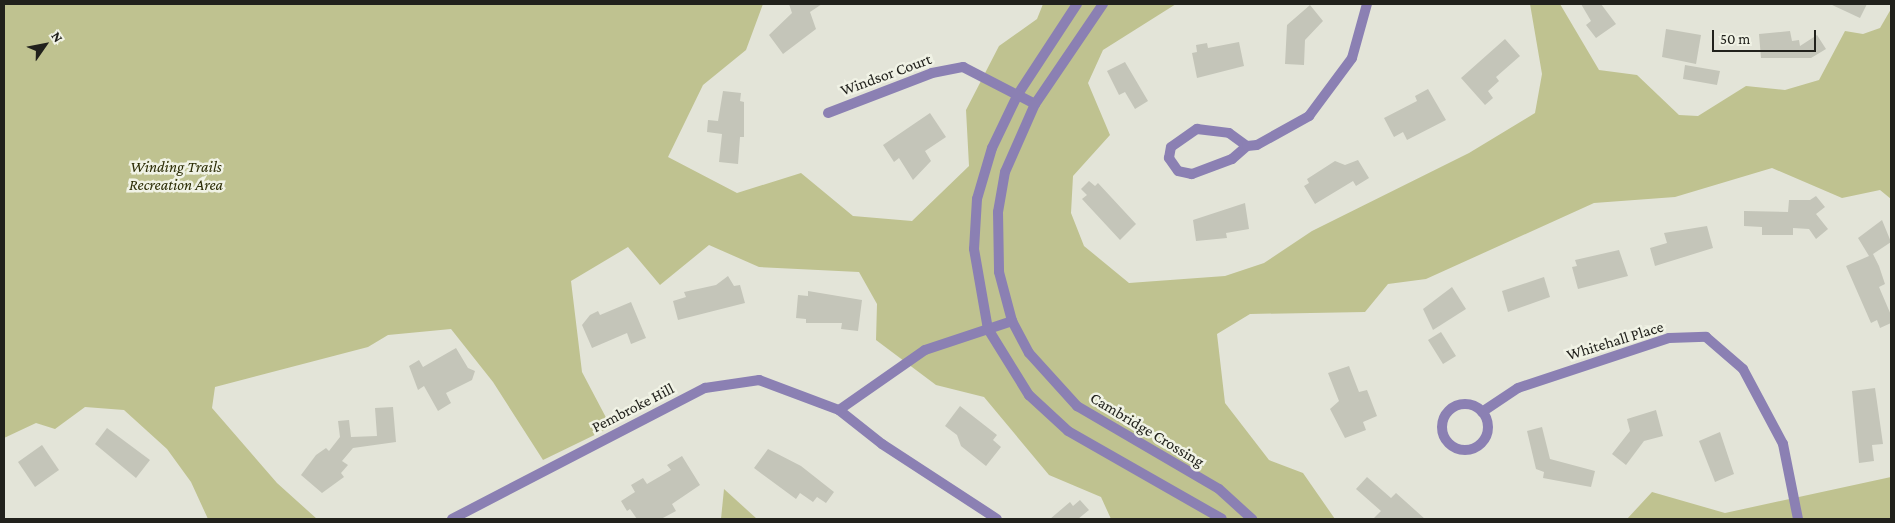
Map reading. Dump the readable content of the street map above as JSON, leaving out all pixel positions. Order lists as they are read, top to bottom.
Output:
{
  "streets": {
    "street": [
      "Windsor Court",
      "Whitehall Place",
      "Pembroke Hill",
      "Cambridge Crossing"
    ]
  },
  "crossings": [
    ["Windsor Court", "Cambridge Crossing"]
  ],
  "parks": ["Winding Trails Recreation Area"],
  "scale_bar": "50 m",
  "north": "top right"
}
